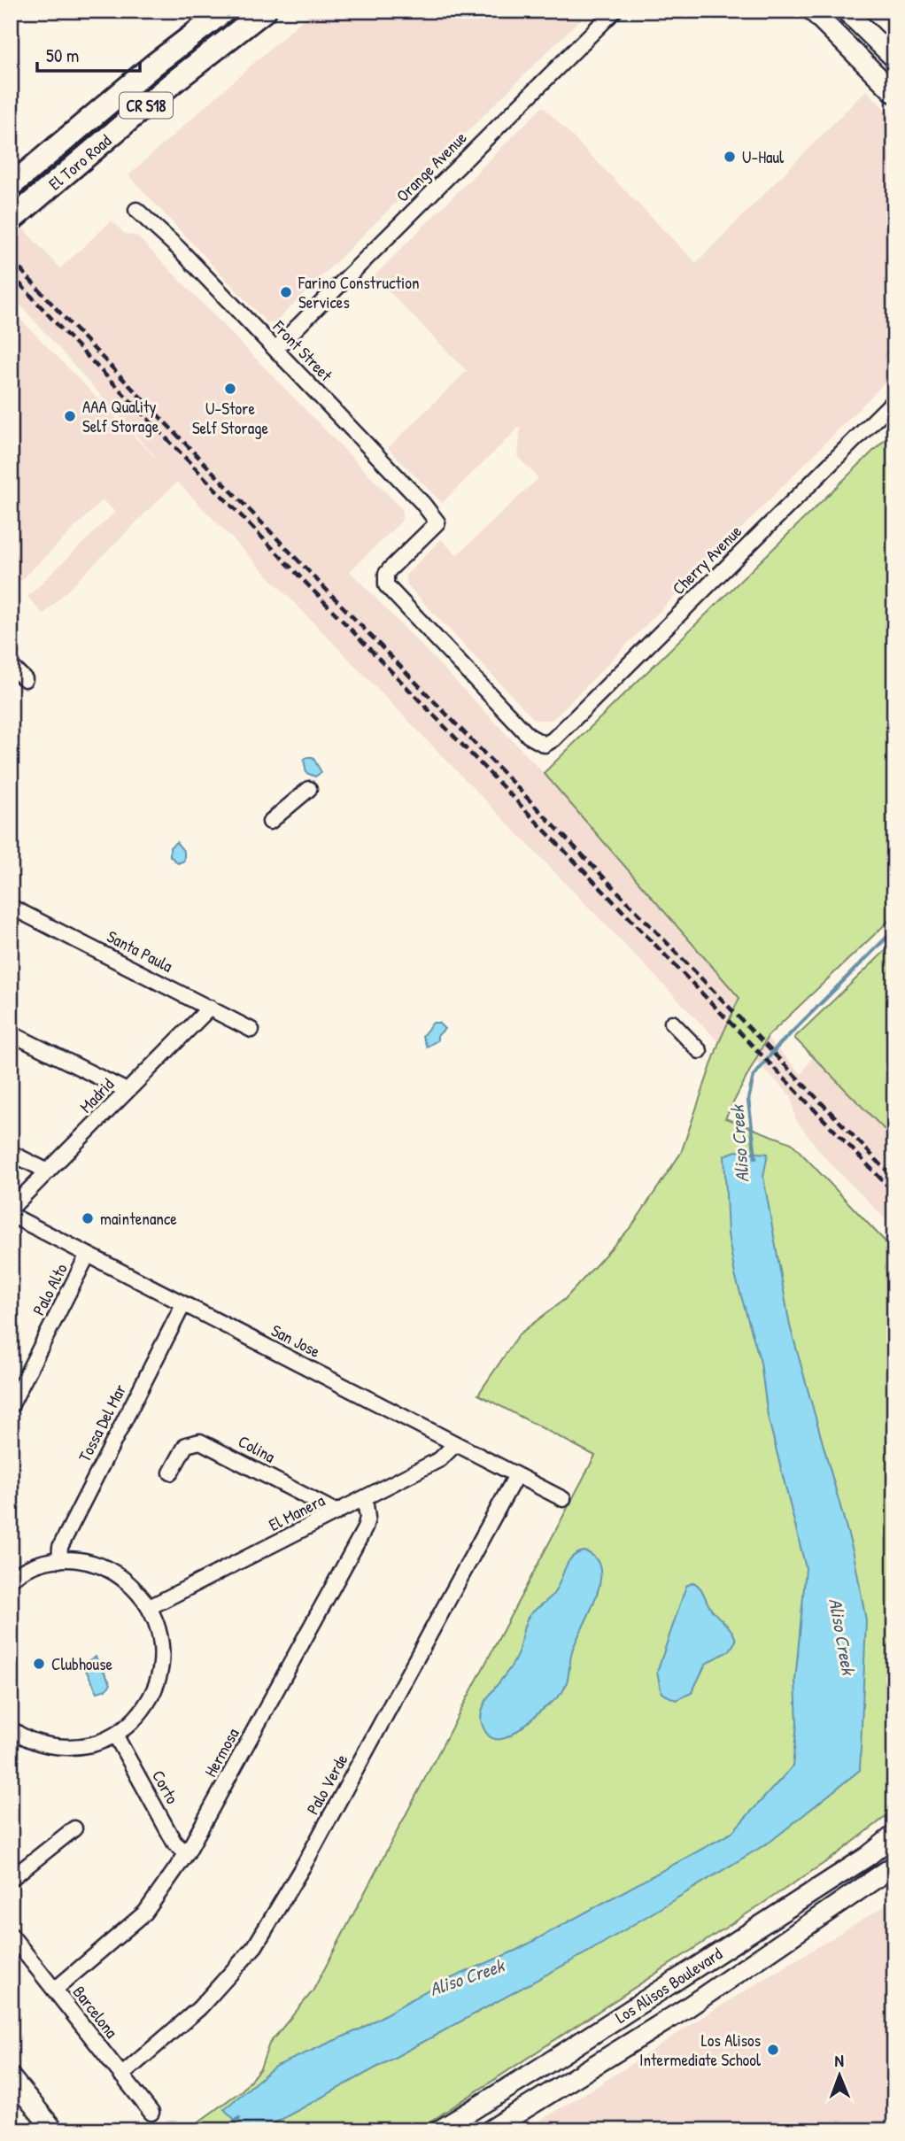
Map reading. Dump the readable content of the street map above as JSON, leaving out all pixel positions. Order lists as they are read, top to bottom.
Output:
{
  "streets": {
    "main road": ["CR S18", "El Toro Road", "Los Alisos Boulevard"],
    "street": [
      "Orange Avenue",
      "Front Street",
      "Cherry Avenue",
      "Santa Paula",
      "Madrid",
      "Palo Alto",
      "San Jose",
      "Tossa Del Mar",
      "Colina",
      "El Manera",
      "Hermosa",
      "Palo Verde",
      "Corto",
      "Barcelona"
    ]
  },
  "crossings": [
    ["Orange Avenue", "Front Street"],
    ["Front Street", "Cherry Avenue"],
    ["Santa Paula", "Madrid"],
    ["Palo Alto", "San Jose"],
    ["San Jose", "Tossa Del Mar"],
    ["San Jose", "El Manera"],
    ["San Jose", "Palo Verde"],
    ["Colina", "El Manera"],
    ["El Manera", "Hermosa"],
    ["Hermosa", "Corto"],
    ["Hermosa", "Barcelona"],
    ["Palo Verde", "Barcelona"]
  ],
  "water": ["Aliso Creek"],
  "places": [
    "U-Haul",
    "Farino Construction Services",
    "U-Store Self Storage",
    "AAA Quality Self Storage",
    "maintenance",
    "Clubhouse",
    "Los Alisos Intermediate School"
  ],
  "scale_bar": "50 m",
  "north": "top"
}
